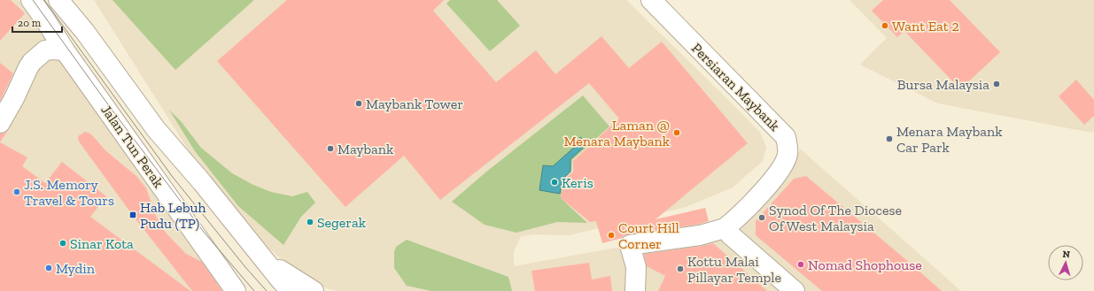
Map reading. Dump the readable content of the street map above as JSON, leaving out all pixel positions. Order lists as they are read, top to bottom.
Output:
{
  "streets": {
    "main road": ["Persiaran Maybank", "Jalan Tun Perak"]
  },
  "places": {
    "other": [
      "Want Eat 2",
      "Bursa Malaysia",
      "Maybank Tower",
      "Laman @ Menara Maybank",
      "Menara Maybank Car Park",
      "Maybank",
      "Keris",
      "J.S. Memory Travel & Tours",
      "Synod Of The Diocese Of West Malaysia",
      "Segerak",
      "Court Hill Corner",
      "Sinar Kota",
      "Nomad Shophouse",
      "Mydin",
      "Kottu Malai Pillayar Temple"
    ],
    "transit": ["Hab Lebuh Pudu (TP)"]
  },
  "scale_bar": "20 m",
  "north": "top"
}
